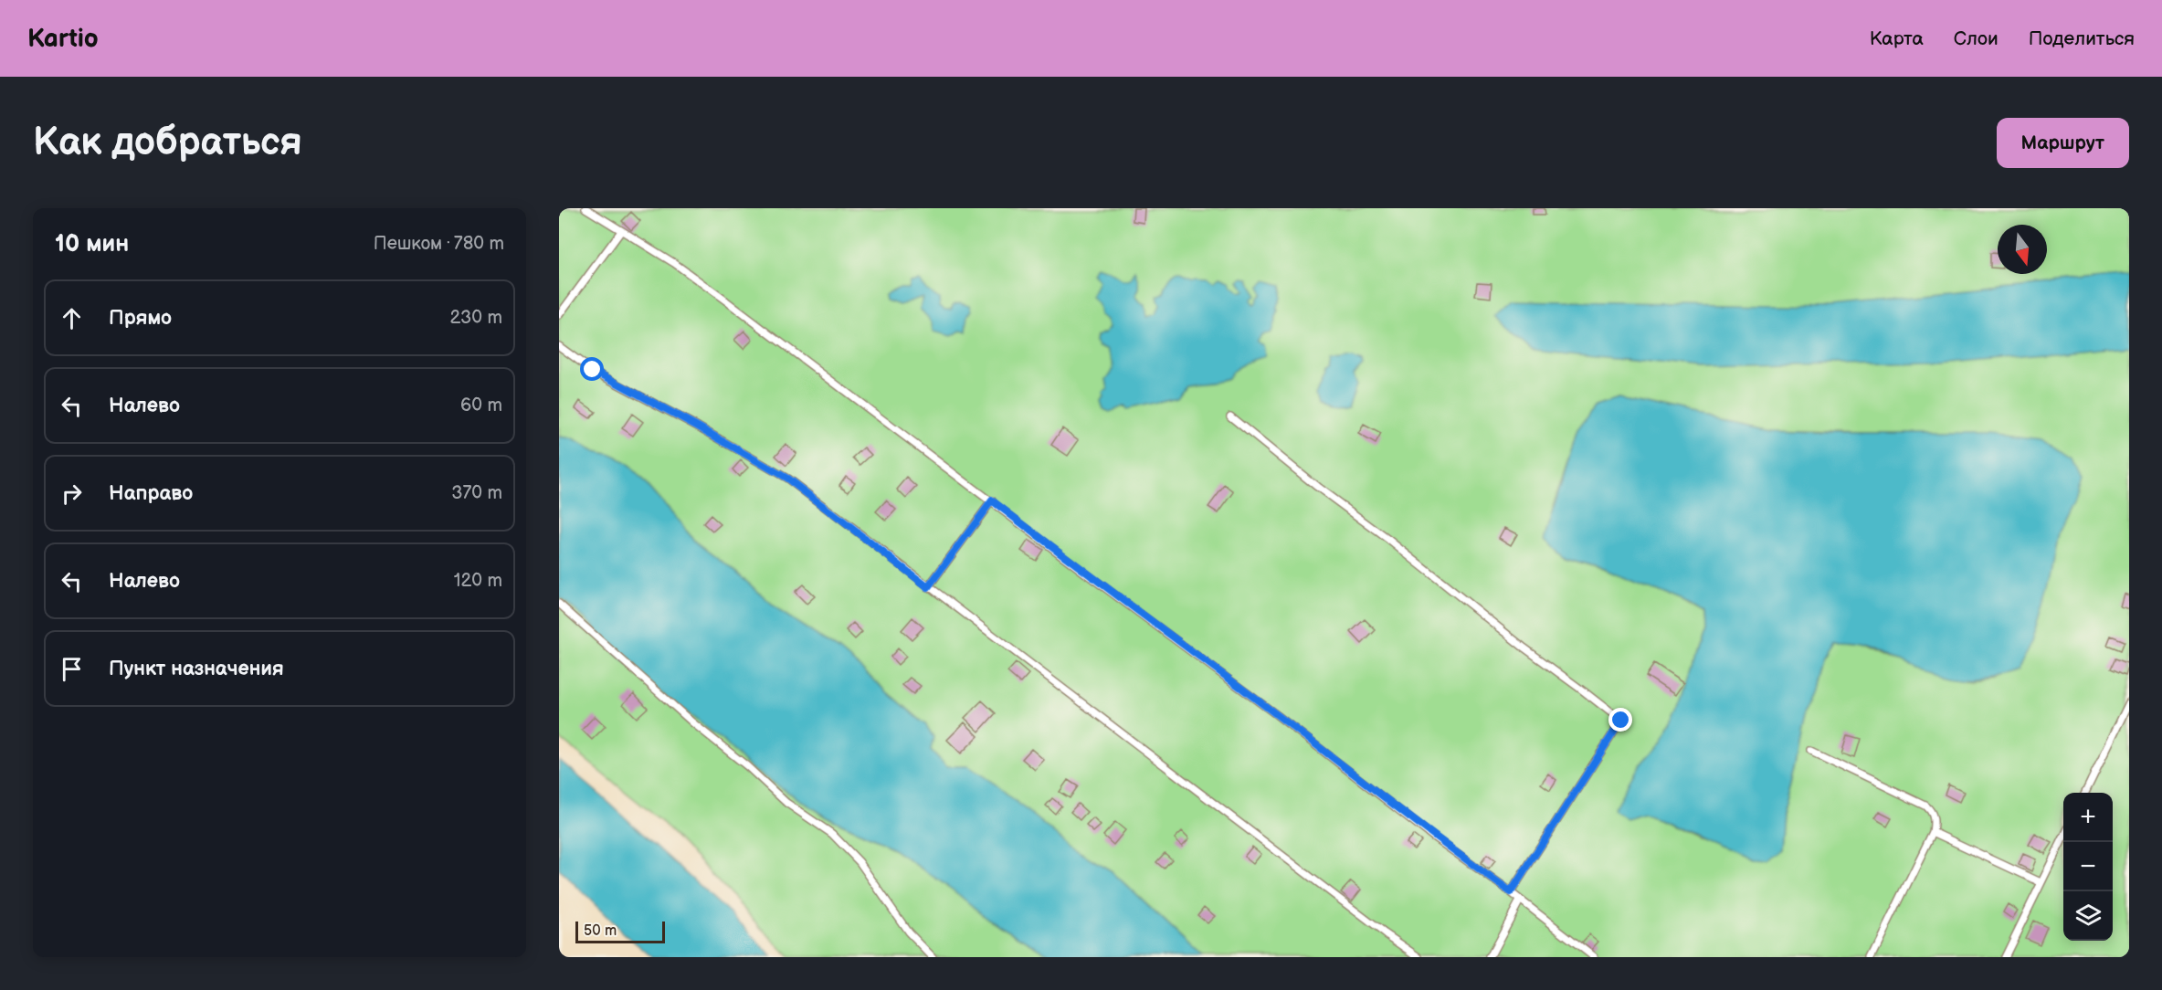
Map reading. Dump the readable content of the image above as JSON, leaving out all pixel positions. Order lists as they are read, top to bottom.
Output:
{
  "scale_bar": "50 m",
  "north": "bottom",
  "page": {
    "header": "Kartio",
    "nav": ["Карта", "Слои", "Поделиться"],
    "buttons": "Маршрут",
    "title": "Как добраться",
    "heading": ["10 мин", "Пешком · 780 m"],
    "list": [
      ["Прямо", "230 m"],
      ["Налево", "60 m"],
      ["Направо", "370 m"],
      ["Налево", "120 m"],
      "Пункт назначения"
    ],
    "map_buttons": ["+", "−"],
    "scale": "50 m"
  }
}
